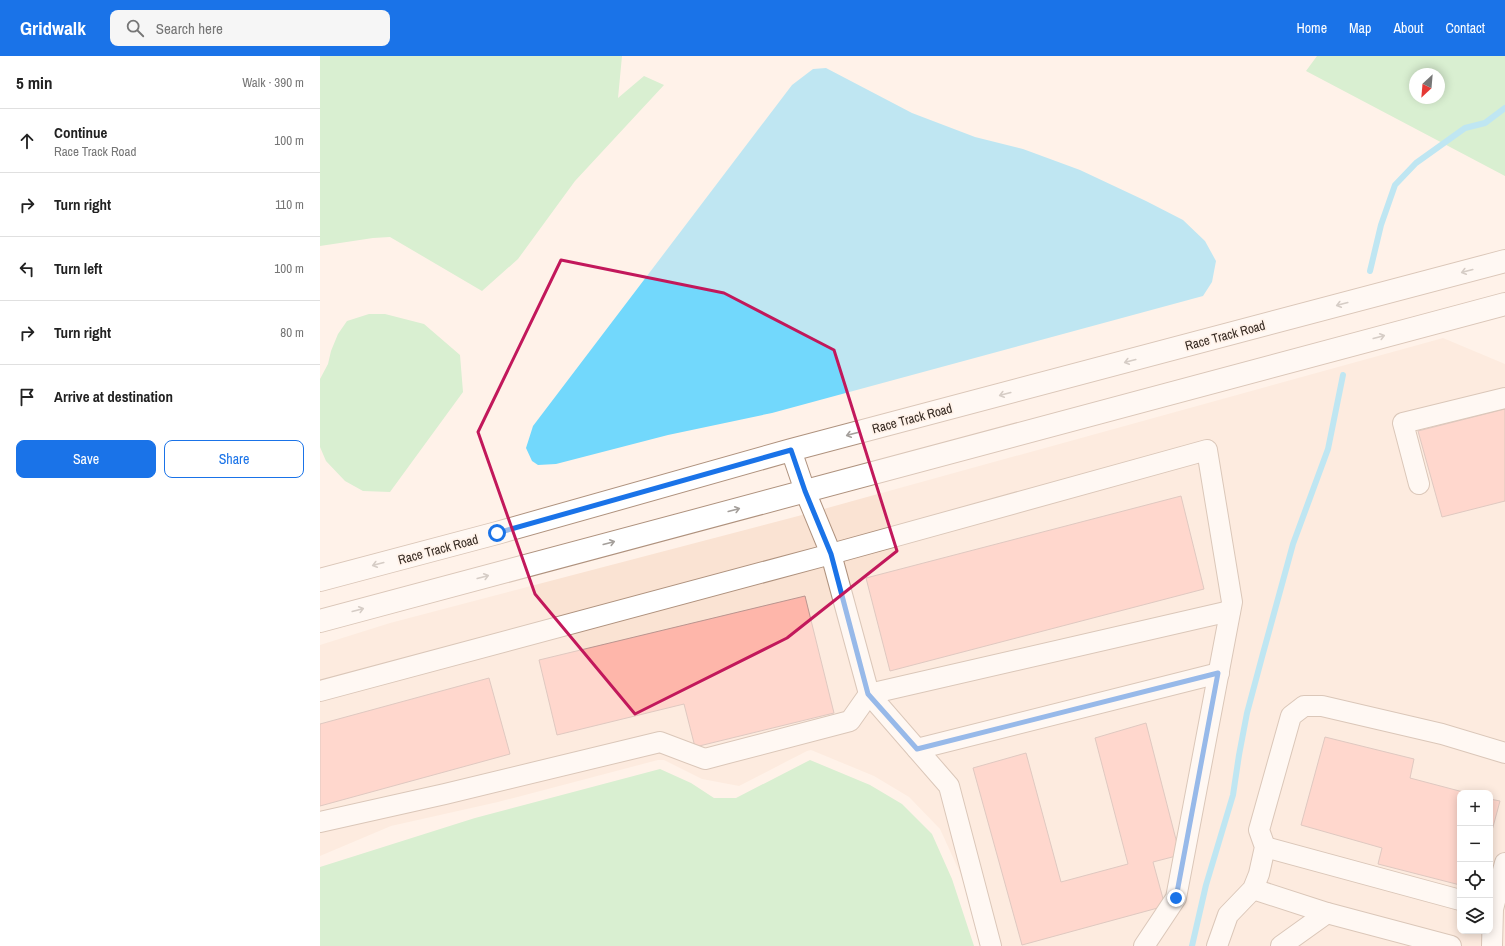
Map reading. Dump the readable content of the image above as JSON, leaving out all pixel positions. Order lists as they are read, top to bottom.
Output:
{
  "streets": {
    "main road": ["Race Track Road"]
  },
  "north": "bottom left",
  "page": {
    "header": "Gridwalk",
    "search": "Search here",
    "nav": [
      "Home",
      "Map",
      "About",
      "Contact"
    ],
    "heading": ["5 min", "Walk · 390 m"],
    "list": [
      ["Continue", "Race Track Road", "100 m"],
      ["Turn right", "110 m"],
      ["Turn left", "100 m"],
      ["Turn right", "80 m"],
      "Arrive at destination"
    ],
    "buttons": ["Save", "Share"],
    "map_buttons": ["+", "−"]
  }
}
